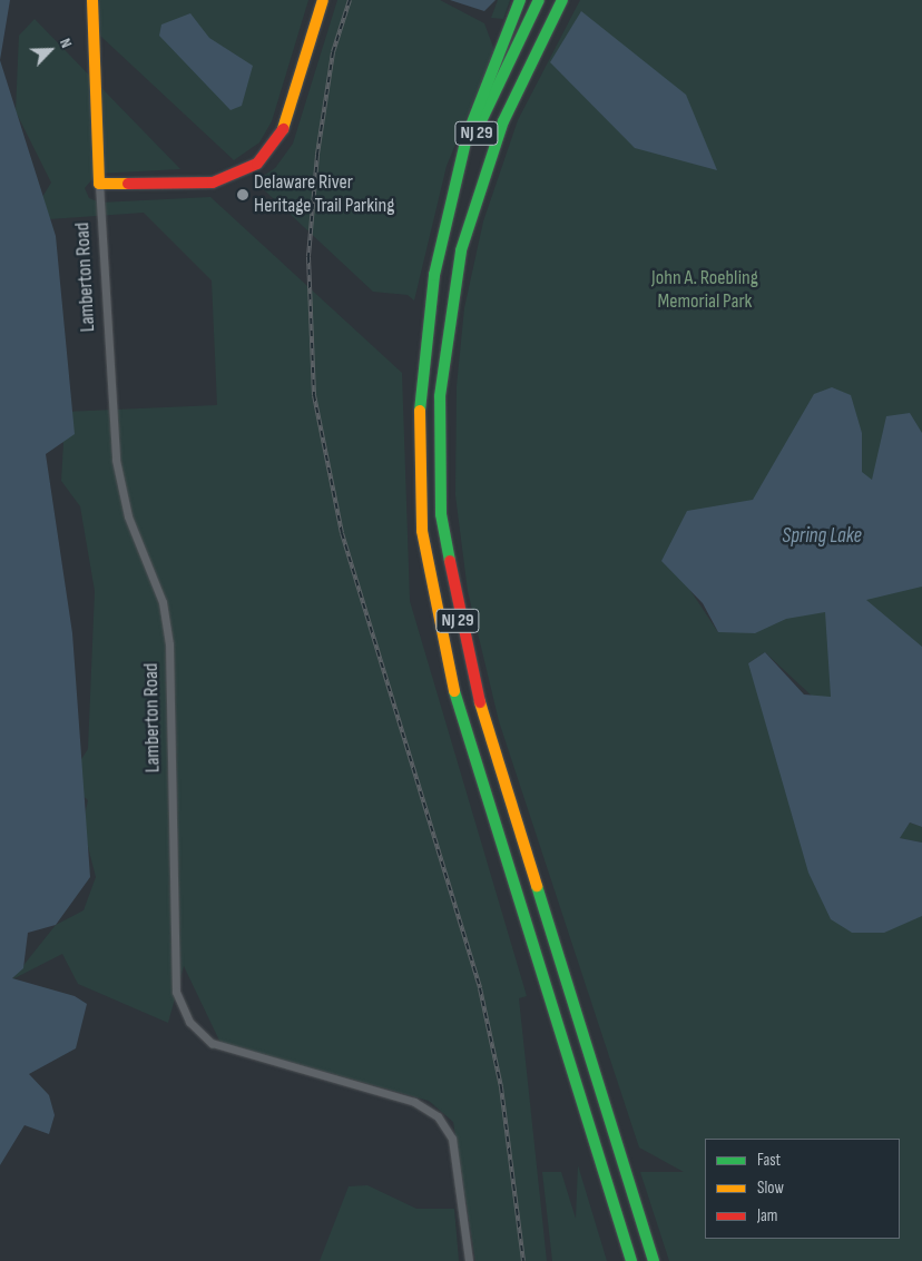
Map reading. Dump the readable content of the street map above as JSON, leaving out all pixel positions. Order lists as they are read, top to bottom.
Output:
{
  "streets": {
    "main road": ["NJ 29", "Lamberton Road"]
  },
  "water": ["Spring Lake"],
  "parks": ["John A. Roebling Memorial Park"],
  "places": ["Delaware River Heritage Trail Parking"],
  "legend": ["Fast", "Slow", "Jam"],
  "north": "top right"
}
